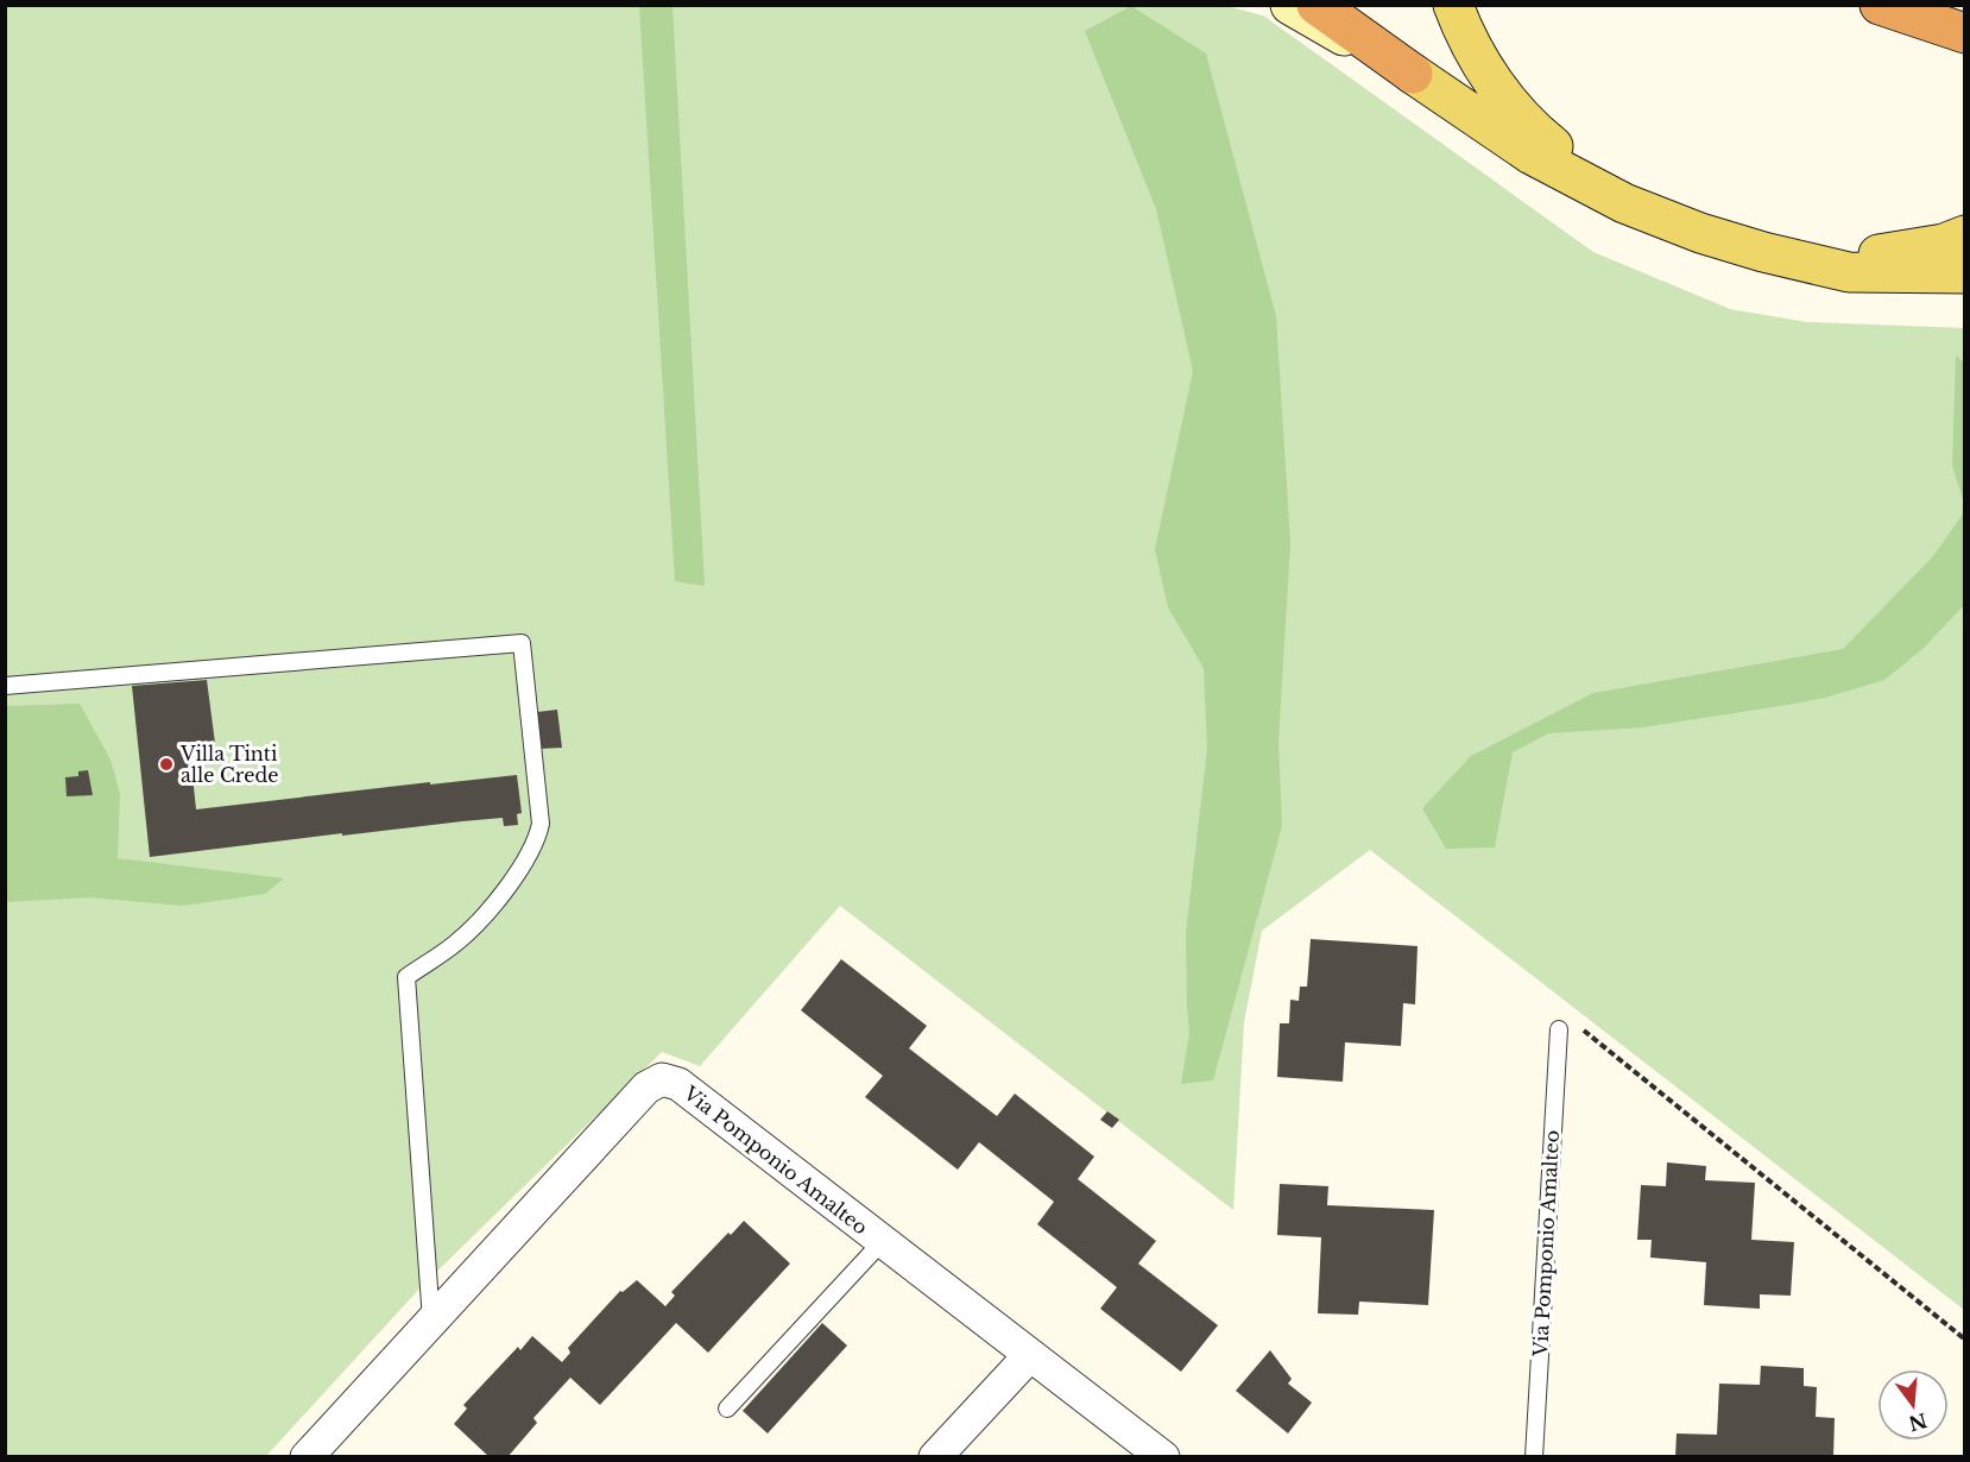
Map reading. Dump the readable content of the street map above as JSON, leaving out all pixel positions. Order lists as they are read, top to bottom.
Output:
{
  "streets": {
    "street": ["Via Pomponio Amalteo"]
  },
  "places": ["Villa Tinti alle Crede"],
  "north": "bottom"
}
